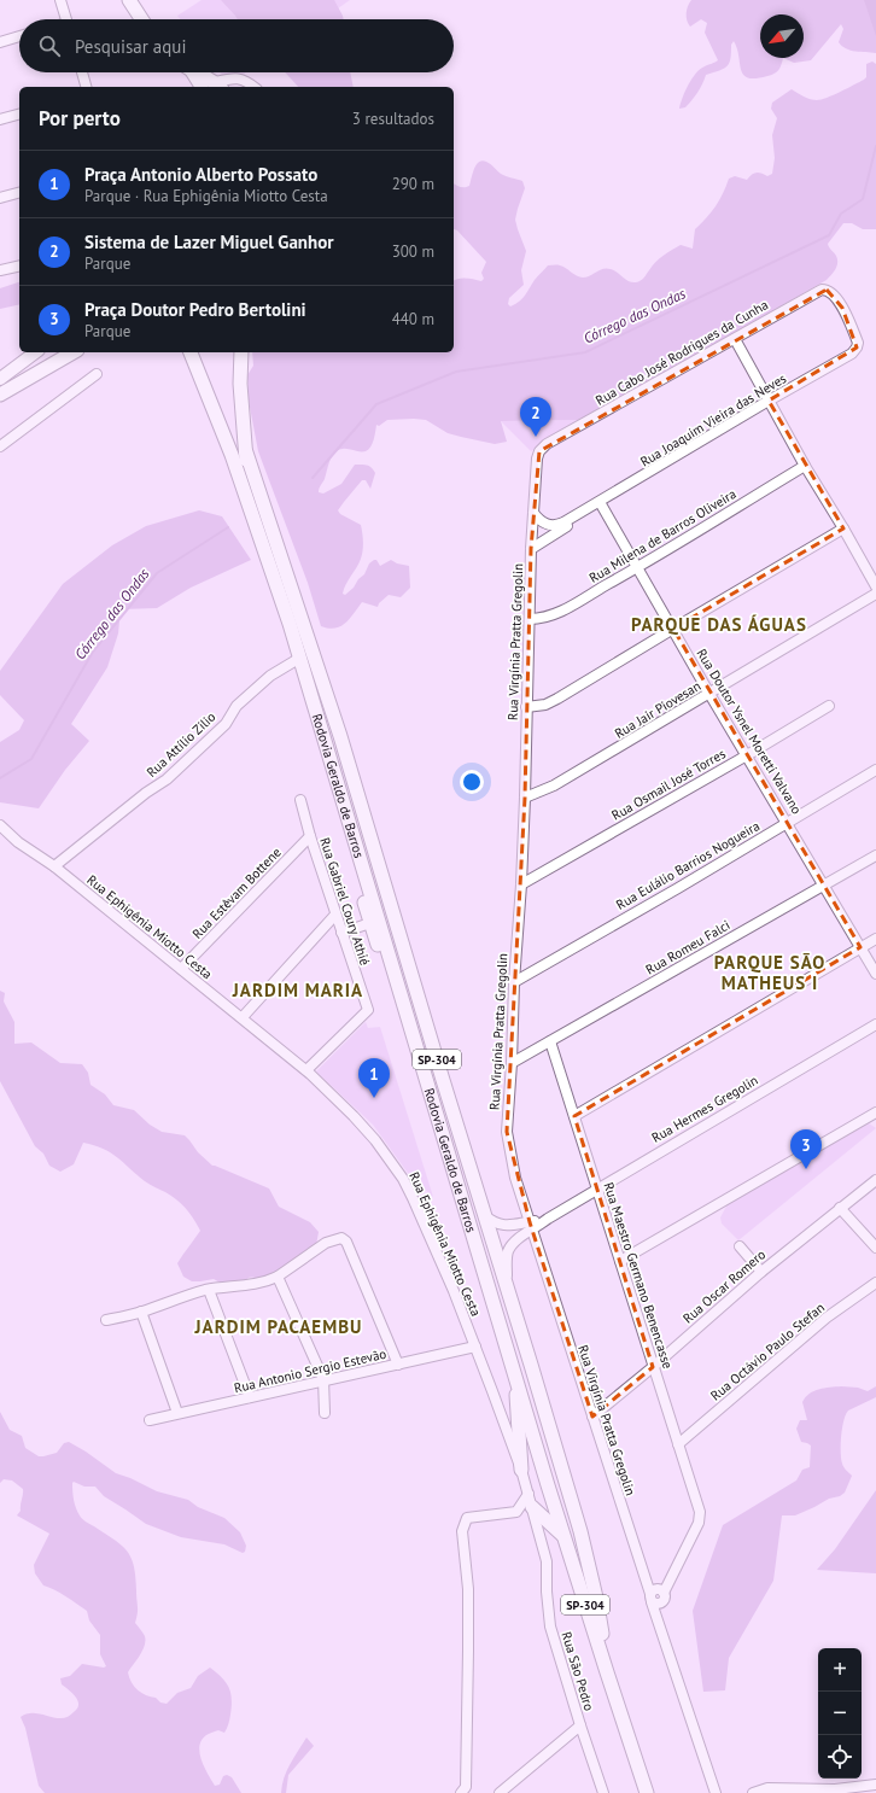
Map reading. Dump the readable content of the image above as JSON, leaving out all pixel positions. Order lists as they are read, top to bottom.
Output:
{
  "streets": {
    "highway": ["Rodovia Geraldo de Barros", "SP-304"],
    "street": [
      "Rua Cabo José Rodrigues da Cunha",
      "Rua Joaquim Vieira das Neves",
      "Rua Milena de Barros Oliveira",
      "Rua Virgínia Pratta Gregolin",
      "Rua Jair Piovesan",
      "Rua Doutor Ysnel Moretti Valvano",
      "Rua Attílio Zilio",
      "Rua Osmail José Torres",
      "Rua Eulálio Barrios Nogueira",
      "Rua Estêvam Bottene",
      "Rua Gabriel Coury Athié",
      "Rua Ephigênia Miotto Cesta",
      "Rua Romeu Falci",
      "Rua Hermes Gregolin",
      "Rua Maestro Germano Benencasse",
      "Rua Oscar Romero",
      "Rua Octávio Paulo Stefan",
      "Rua Antonio Sergio Estevão",
      "Rua São Pedro"
    ]
  },
  "crossings": [
    ["Rua Cabo José Rodrigues da Cunha", "Rua Joaquim Vieira das Neves"],
    ["Rua Cabo José Rodrigues da Cunha", "Rua Virgínia Pratta Gregolin"],
    ["Rua Joaquim Vieira das Neves", "Rua Virgínia Pratta Gregolin"],
    ["Rua Joaquim Vieira das Neves", "Rua Doutor Ysnel Moretti Valvano"],
    ["Rua Milena de Barros Oliveira", "Rua Virgínia Pratta Gregolin"],
    ["Rua Milena de Barros Oliveira", "Rua Doutor Ysnel Moretti Valvano"],
    ["Rua Virgínia Pratta Gregolin", "Rua Jair Piovesan"],
    ["Rua Virgínia Pratta Gregolin", "Rua Osmail José Torres"],
    ["Rua Virgínia Pratta Gregolin", "Rua Eulálio Barrios Nogueira"],
    ["Rua Virgínia Pratta Gregolin", "Rua Romeu Falci"],
    ["Rua Virgínia Pratta Gregolin", "Rua Hermes Gregolin"],
    ["Rua Virgínia Pratta Gregolin", "Rua Maestro Germano Benencasse"],
    ["Rua Virgínia Pratta Gregolin", "Rua Oscar Romero"],
    ["Rua Jair Piovesan", "Rua Doutor Ysnel Moretti Valvano"],
    ["Rua Doutor Ysnel Moretti Valvano", "Rua Osmail José Torres"],
    ["Rua Doutor Ysnel Moretti Valvano", "Rua Eulálio Barrios Nogueira"],
    ["Rua Doutor Ysnel Moretti Valvano", "Rua Romeu Falci"],
    ["Rua Attílio Zilio", "Rodovia Geraldo de Barros"],
    ["Rua Attílio Zilio", "Rua Ephigênia Miotto Cesta"],
    ["Rua Estêvam Bottene", "Rua Gabriel Coury Athié"],
    ["Rua Estêvam Bottene", "Rua Ephigênia Miotto Cesta"],
    ["Rua Gabriel Coury Athié", "Rua Ephigênia Miotto Cesta"],
    ["Rua Ephigênia Miotto Cesta", "Rua Antonio Sergio Estevão"],
    ["Rua Ephigênia Miotto Cesta", "Rua São Pedro"],
    ["Rua Romeu Falci", "Rua Maestro Germano Benencasse"],
    ["Rua Hermes Gregolin", "Rua Maestro Germano Benencasse"],
    ["Rua Maestro Germano Benencasse", "Rua Oscar Romero"],
    ["Rua Maestro Germano Benencasse", "Rua Octávio Paulo Stefan"]
  ],
  "districts": [
    "PARQUE DAS ÁGUAS",
    "PARQUE SÃO MATHEUS I",
    "JARDIM MARIA",
    "JARDIM PACAEMBU"
  ],
  "water": ["Córrego das Ondas"],
  "north": "bottom left",
  "page": {
    "search": "Pesquisar aqui",
    "heading": ["Por perto", "3 resultados"],
    "list": [
      {
        "mark": "1",
        "name": "Praça Antonio Alberto Possato",
        "note": "Parque · Rua Ephigênia Miotto Cesta",
        "value": "290 m"
      },
      {
        "mark": "2",
        "name": "Sistema de Lazer Miguel Ganhor",
        "note": "Parque",
        "value": "300 m"
      },
      {
        "mark": "3",
        "name": "Praça Doutor Pedro Bertolini",
        "note": "Parque",
        "value": "440 m"
      }
    ],
    "pins": ["2", "1", "3"],
    "map_buttons": ["+", "−"]
  }
}
